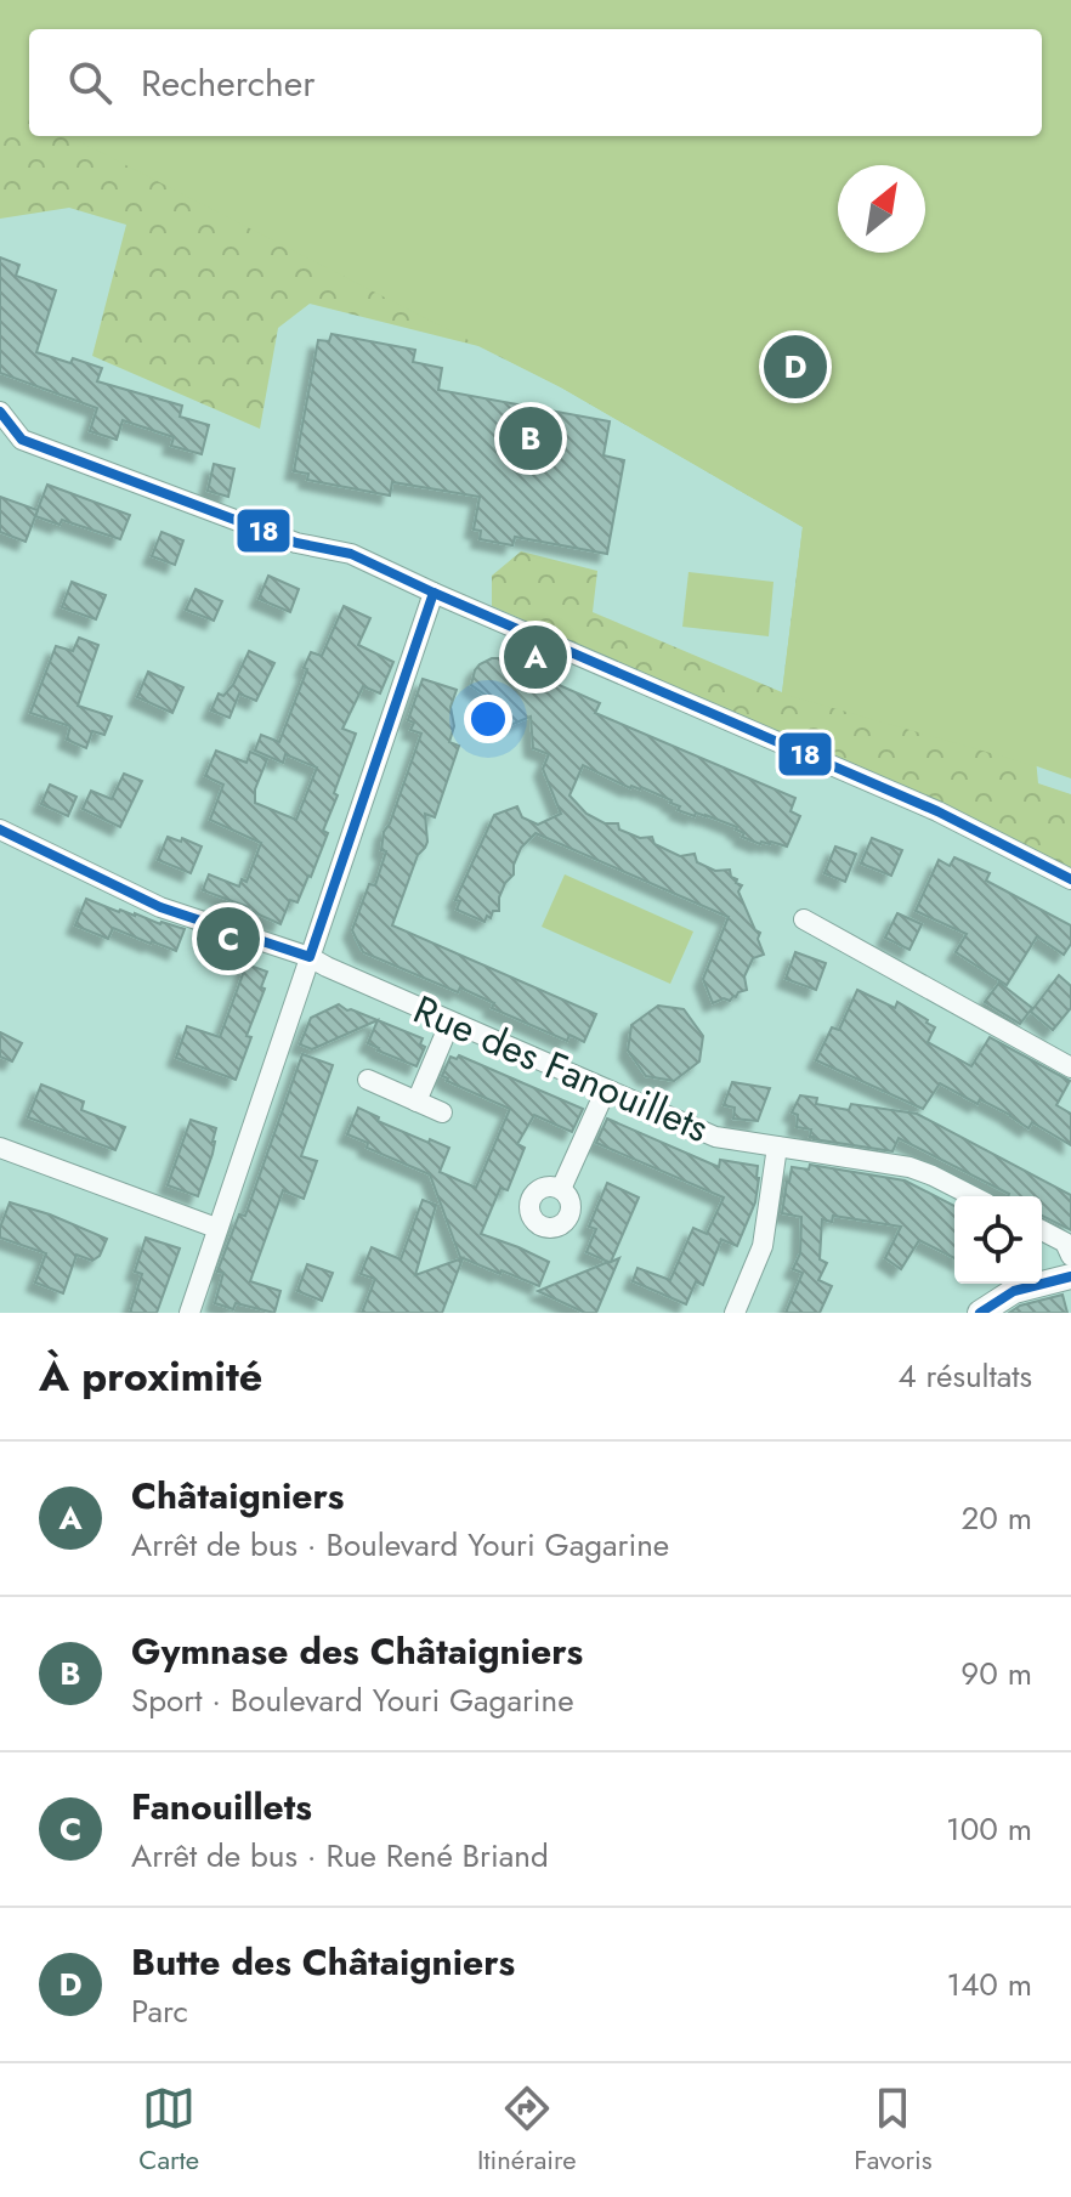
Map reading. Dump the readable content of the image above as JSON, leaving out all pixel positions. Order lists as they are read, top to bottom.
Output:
{
  "streets": {
    "street": ["Rue des Fanouillets"]
  },
  "lines": ["transit line 18"],
  "north": "top right",
  "page": {
    "search": "Rechercher",
    "pins": [
      "D",
      "B",
      "A",
      "C"
    ],
    "heading": ["À proximité", "4 résultats"],
    "list": [
      {
        "mark": "A",
        "name": "Châtaigniers",
        "note": "Arrêt de bus · Boulevard Youri Gagarine",
        "value": "20 m"
      },
      {
        "mark": "B",
        "name": "Gymnase des Châtaigniers",
        "note": "Sport · Boulevard Youri Gagarine",
        "value": "90 m"
      },
      {
        "mark": "C",
        "name": "Fanouillets",
        "note": "Arrêt de bus · Rue René Briand",
        "value": "100 m"
      },
      {
        "mark": "D",
        "name": "Butte des Châtaigniers",
        "note": "Parc",
        "value": "140 m"
      }
    ],
    "nav": ["Carte", "Itinéraire", "Favoris"]
  }
}
